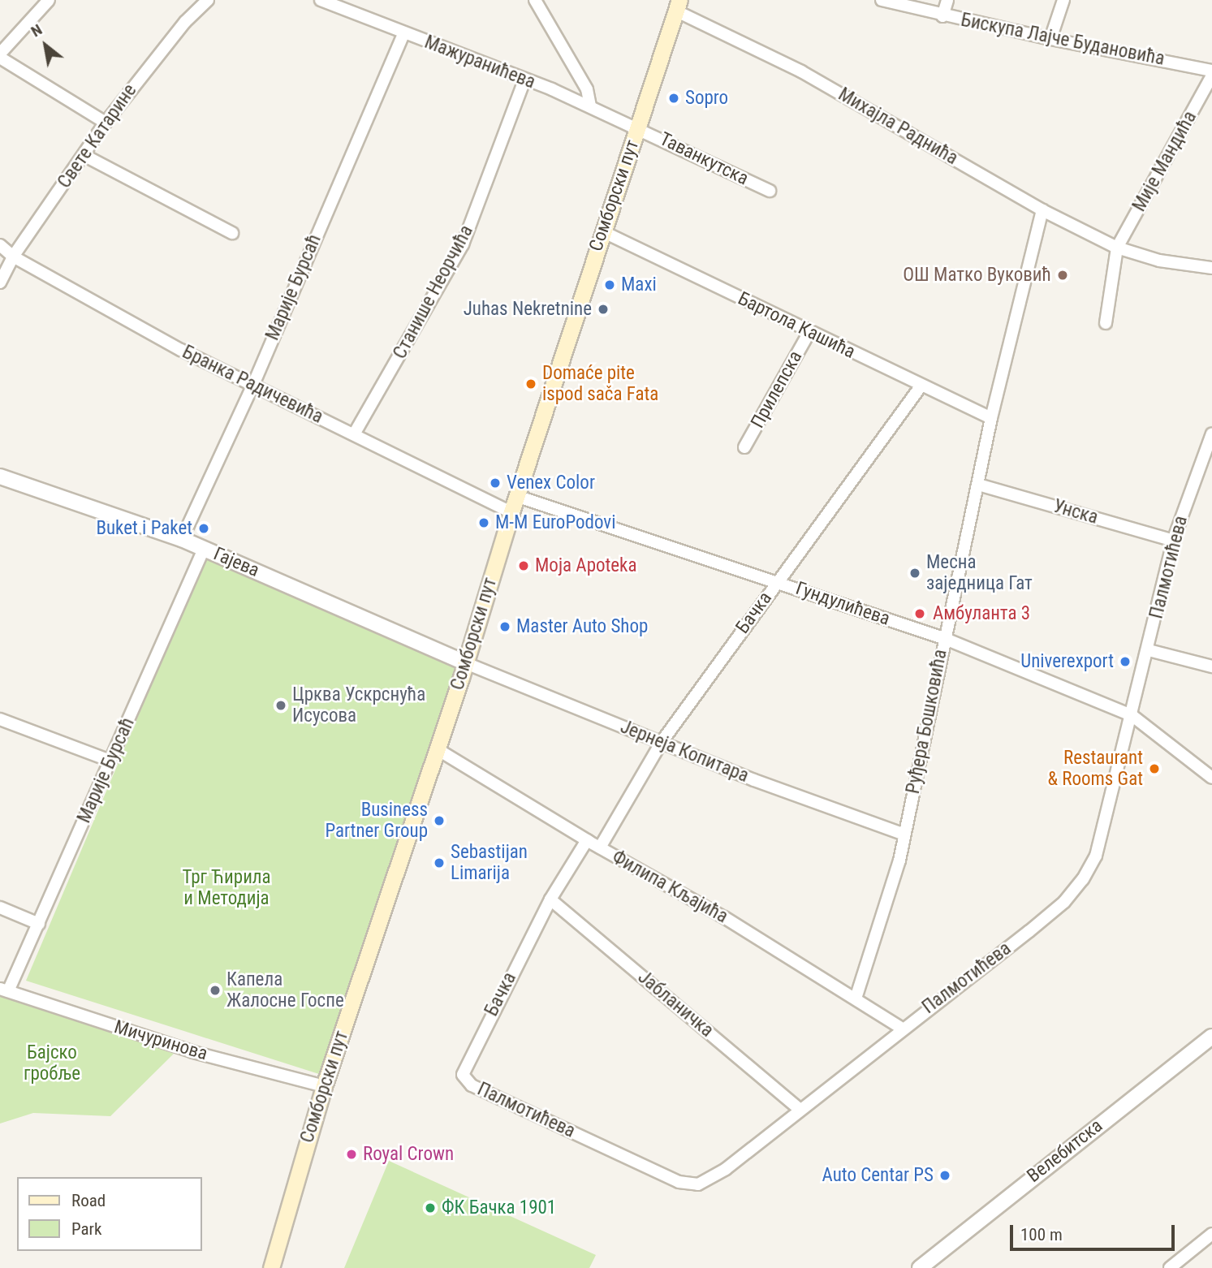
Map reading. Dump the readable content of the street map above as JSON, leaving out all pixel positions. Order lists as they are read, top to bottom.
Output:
{
  "streets": {
    "main road": ["Сомборски пут"],
    "street": [
      "Бискупа Лајче Будановића",
      "Мажуранићева",
      "Михајла Раднића",
      "Свете Катарине",
      "Таванкутска",
      "Мије Мандића",
      "Марије Бурсаћ",
      "Станише Неорчића",
      "Бартола Кашића",
      "Бранка Радичевића",
      "Прилепска",
      "Унска",
      "Гајева",
      "Палмотићева",
      "Гундулићева",
      "Бачка",
      "Руђера Бошковића",
      "Јернеја Копитара",
      "Филипа Кљајића",
      "Јабланичка",
      "Мичуринова",
      "Велебитска"
    ]
  },
  "crossings": [
    ["Мажуранићева", "Таванкутска"],
    ["Мажуранићева", "Сомборски пут"],
    ["Мажуранићева", "Марије Бурсаћ"],
    ["Мажуранићева", "Станише Неорчића"],
    ["Михајла Раднића", "Мије Мандића"],
    ["Михајла Раднића", "Сомборски пут"],
    ["Михајла Раднића", "Руђера Бошковића"],
    ["Свете Катарине", "Бранка Радичевића"],
    ["Таванкутска", "Сомборски пут"],
    ["Сомборски пут", "Бартола Кашића"],
    ["Сомборски пут", "Бранка Радичевића"],
    ["Сомборски пут", "Гајева"],
    ["Сомборски пут", "Гундулићева"],
    ["Сомборски пут", "Јернеја Копитара"],
    ["Сомборски пут", "Филипа Кљајића"],
    ["Сомборски пут", "Мичуринова"],
    ["Марије Бурсаћ", "Бранка Радичевића"],
    ["Марије Бурсаћ", "Гајева"],
    ["Марије Бурсаћ", "Мичуринова"],
    ["Станише Неорчића", "Бранка Радичевића"],
    ["Бартола Кашића", "Прилепска"],
    ["Бартола Кашића", "Бачка"],
    ["Бартола Кашића", "Руђера Бошковића"],
    ["Унска", "Палмотићева"],
    ["Унска", "Руђера Бошковића"],
    ["Гајева", "Јернеја Копитара"],
    ["Палмотићева", "Гундулићева"],
    ["Палмотићева", "Бачка"],
    ["Палмотићева", "Филипа Кљајића"],
    ["Палмотићева", "Јабланичка"],
    ["Гундулићева", "Бачка"],
    ["Гундулићева", "Руђера Бошковића"],
    ["Бачка", "Јернеја Копитара"],
    ["Бачка", "Филипа Кљајића"],
    ["Бачка", "Јабланичка"],
    ["Руђера Бошковића", "Јернеја Копитара"],
    ["Руђера Бошковића", "Филипа Кљајића"]
  ],
  "parks": ["Трг Ћирила и Методија", "Бајско гробље"],
  "places": [
    "Sopro",
    "ОШ Матко Вуковић",
    "Maxi",
    "Juhas Nekretnine",
    "Domaće pite ispod sača Fata",
    "Venex Color",
    "M-M EuroPodovi",
    "Buket i Paket",
    "Moja Apoteka",
    "Месна заједница Гат",
    "Амбуланта 3",
    "Master Auto Shop",
    "Univerexport",
    "Црква Ускрснућа Исусова",
    "Restaurant & Rooms Gat",
    "Business Partner Group",
    "Sebastijan Limarija",
    "Капела Жалосне Госпе",
    "Royal Crown",
    "Auto Centar PS",
    "ФК Бачка 1901"
  ],
  "legend": ["Road", "Park"],
  "scale_bar": "100 m",
  "north": "top left"
}
